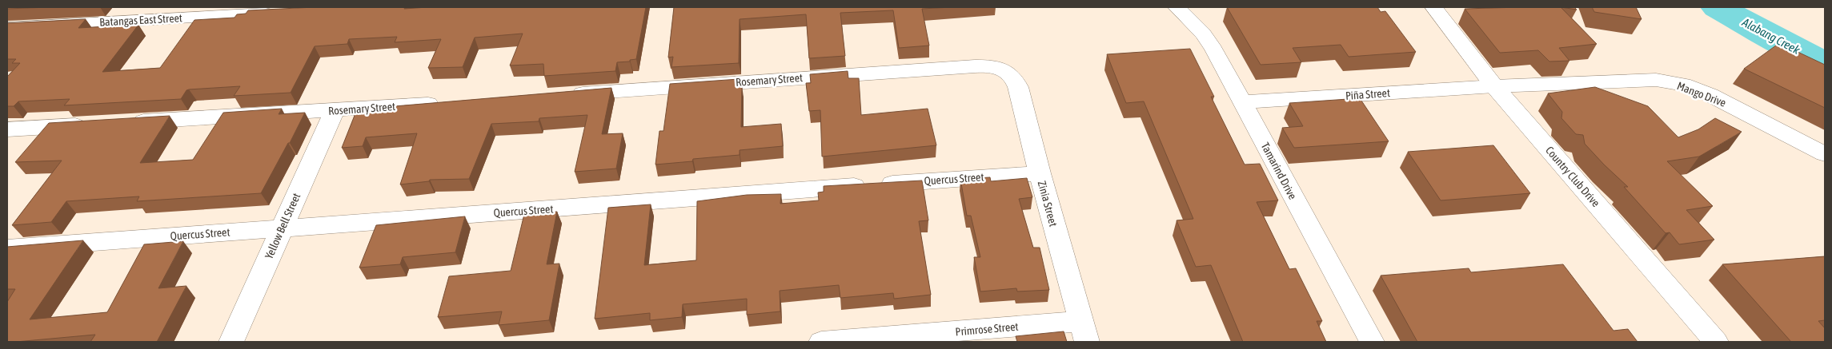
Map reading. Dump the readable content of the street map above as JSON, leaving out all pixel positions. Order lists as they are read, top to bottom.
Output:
{
  "streets": {
    "street": [
      "Batangas East Street",
      "Rosemary Street",
      "Piña Street",
      "Mango Drive",
      "Tamarind Drive",
      "Country Club Drive",
      "Quercus Street",
      "Zinia Street",
      "Yellow Bell Street",
      "Primrose Street"
    ]
  },
  "crossings": [
    ["Rosemary Street", "Zinia Street"],
    ["Rosemary Street", "Yellow Bell Street"],
    ["Piña Street", "Mango Drive"],
    ["Piña Street", "Tamarind Drive"],
    ["Piña Street", "Country Club Drive"],
    ["Mango Drive", "Country Club Drive"],
    ["Quercus Street", "Zinia Street"],
    ["Quercus Street", "Yellow Bell Street"],
    ["Zinia Street", "Primrose Street"]
  ],
  "water": ["Alabang Creek"]
}
